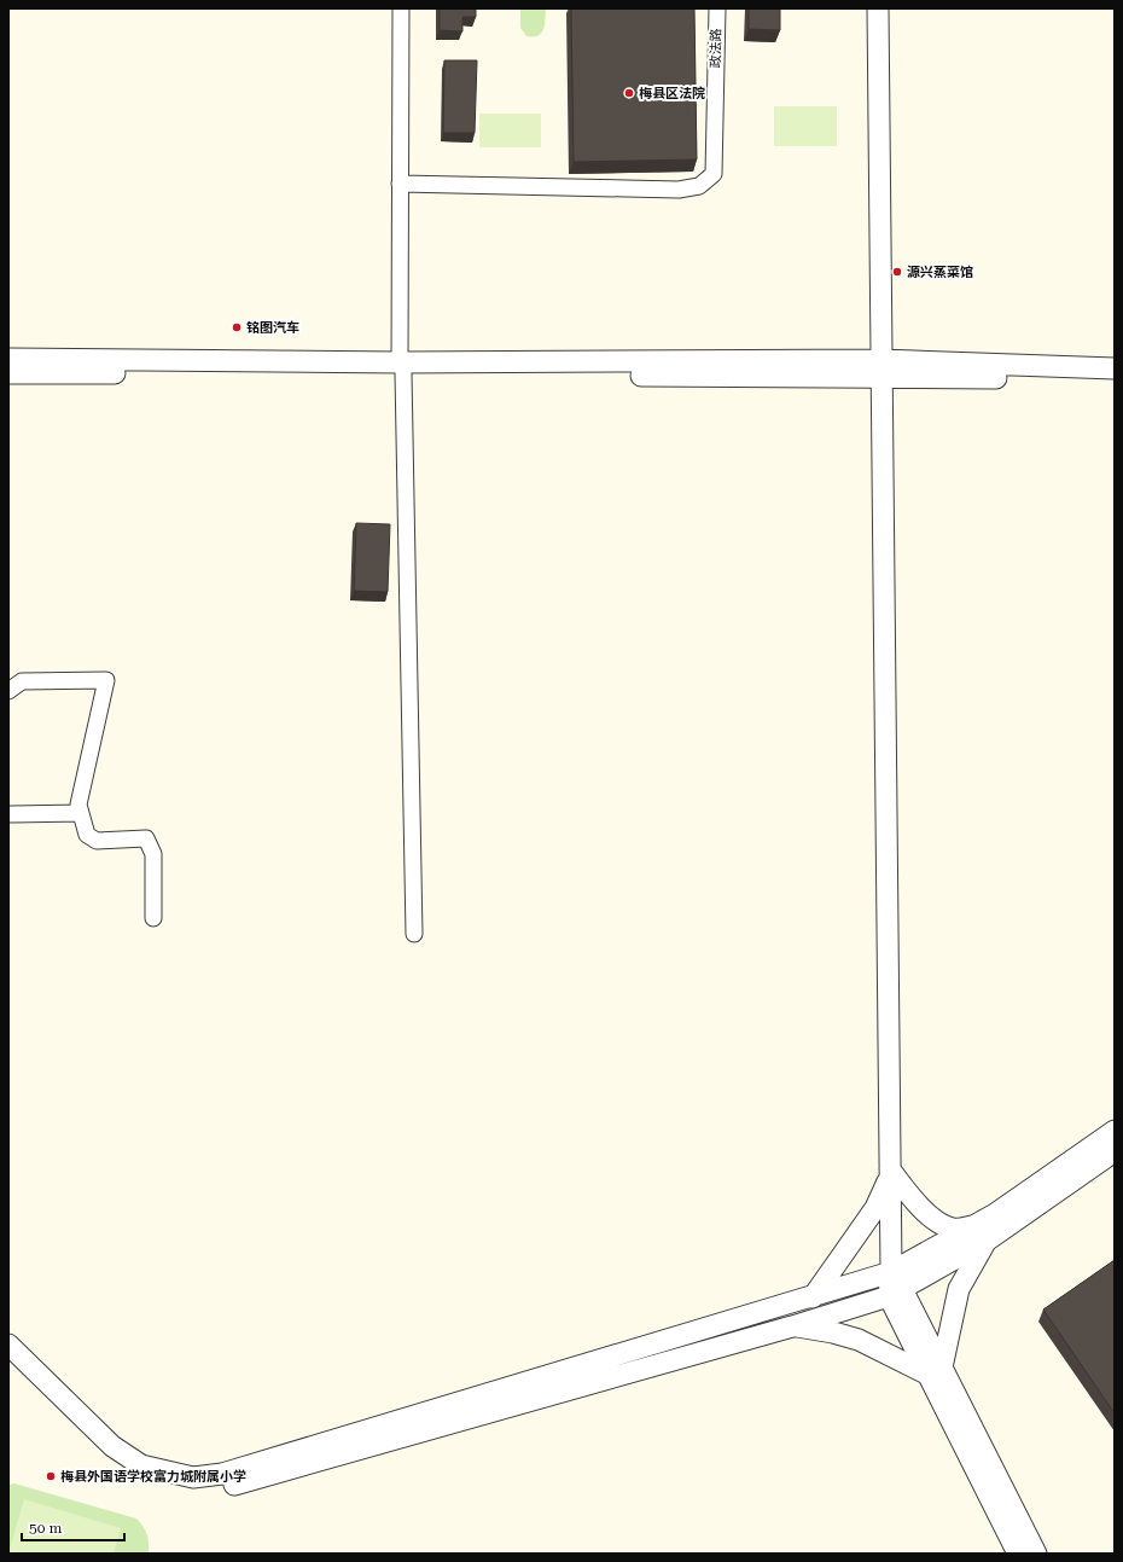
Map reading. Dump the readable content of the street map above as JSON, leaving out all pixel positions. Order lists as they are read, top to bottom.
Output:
{
  "streets": {
    "street": ["政法路"]
  },
  "places": [
    "梅县区法院",
    "源兴蒸菜馆",
    "铭图汽车",
    "梅县外国语学校富力城附属小学"
  ],
  "scale_bar": "50 m"
}
